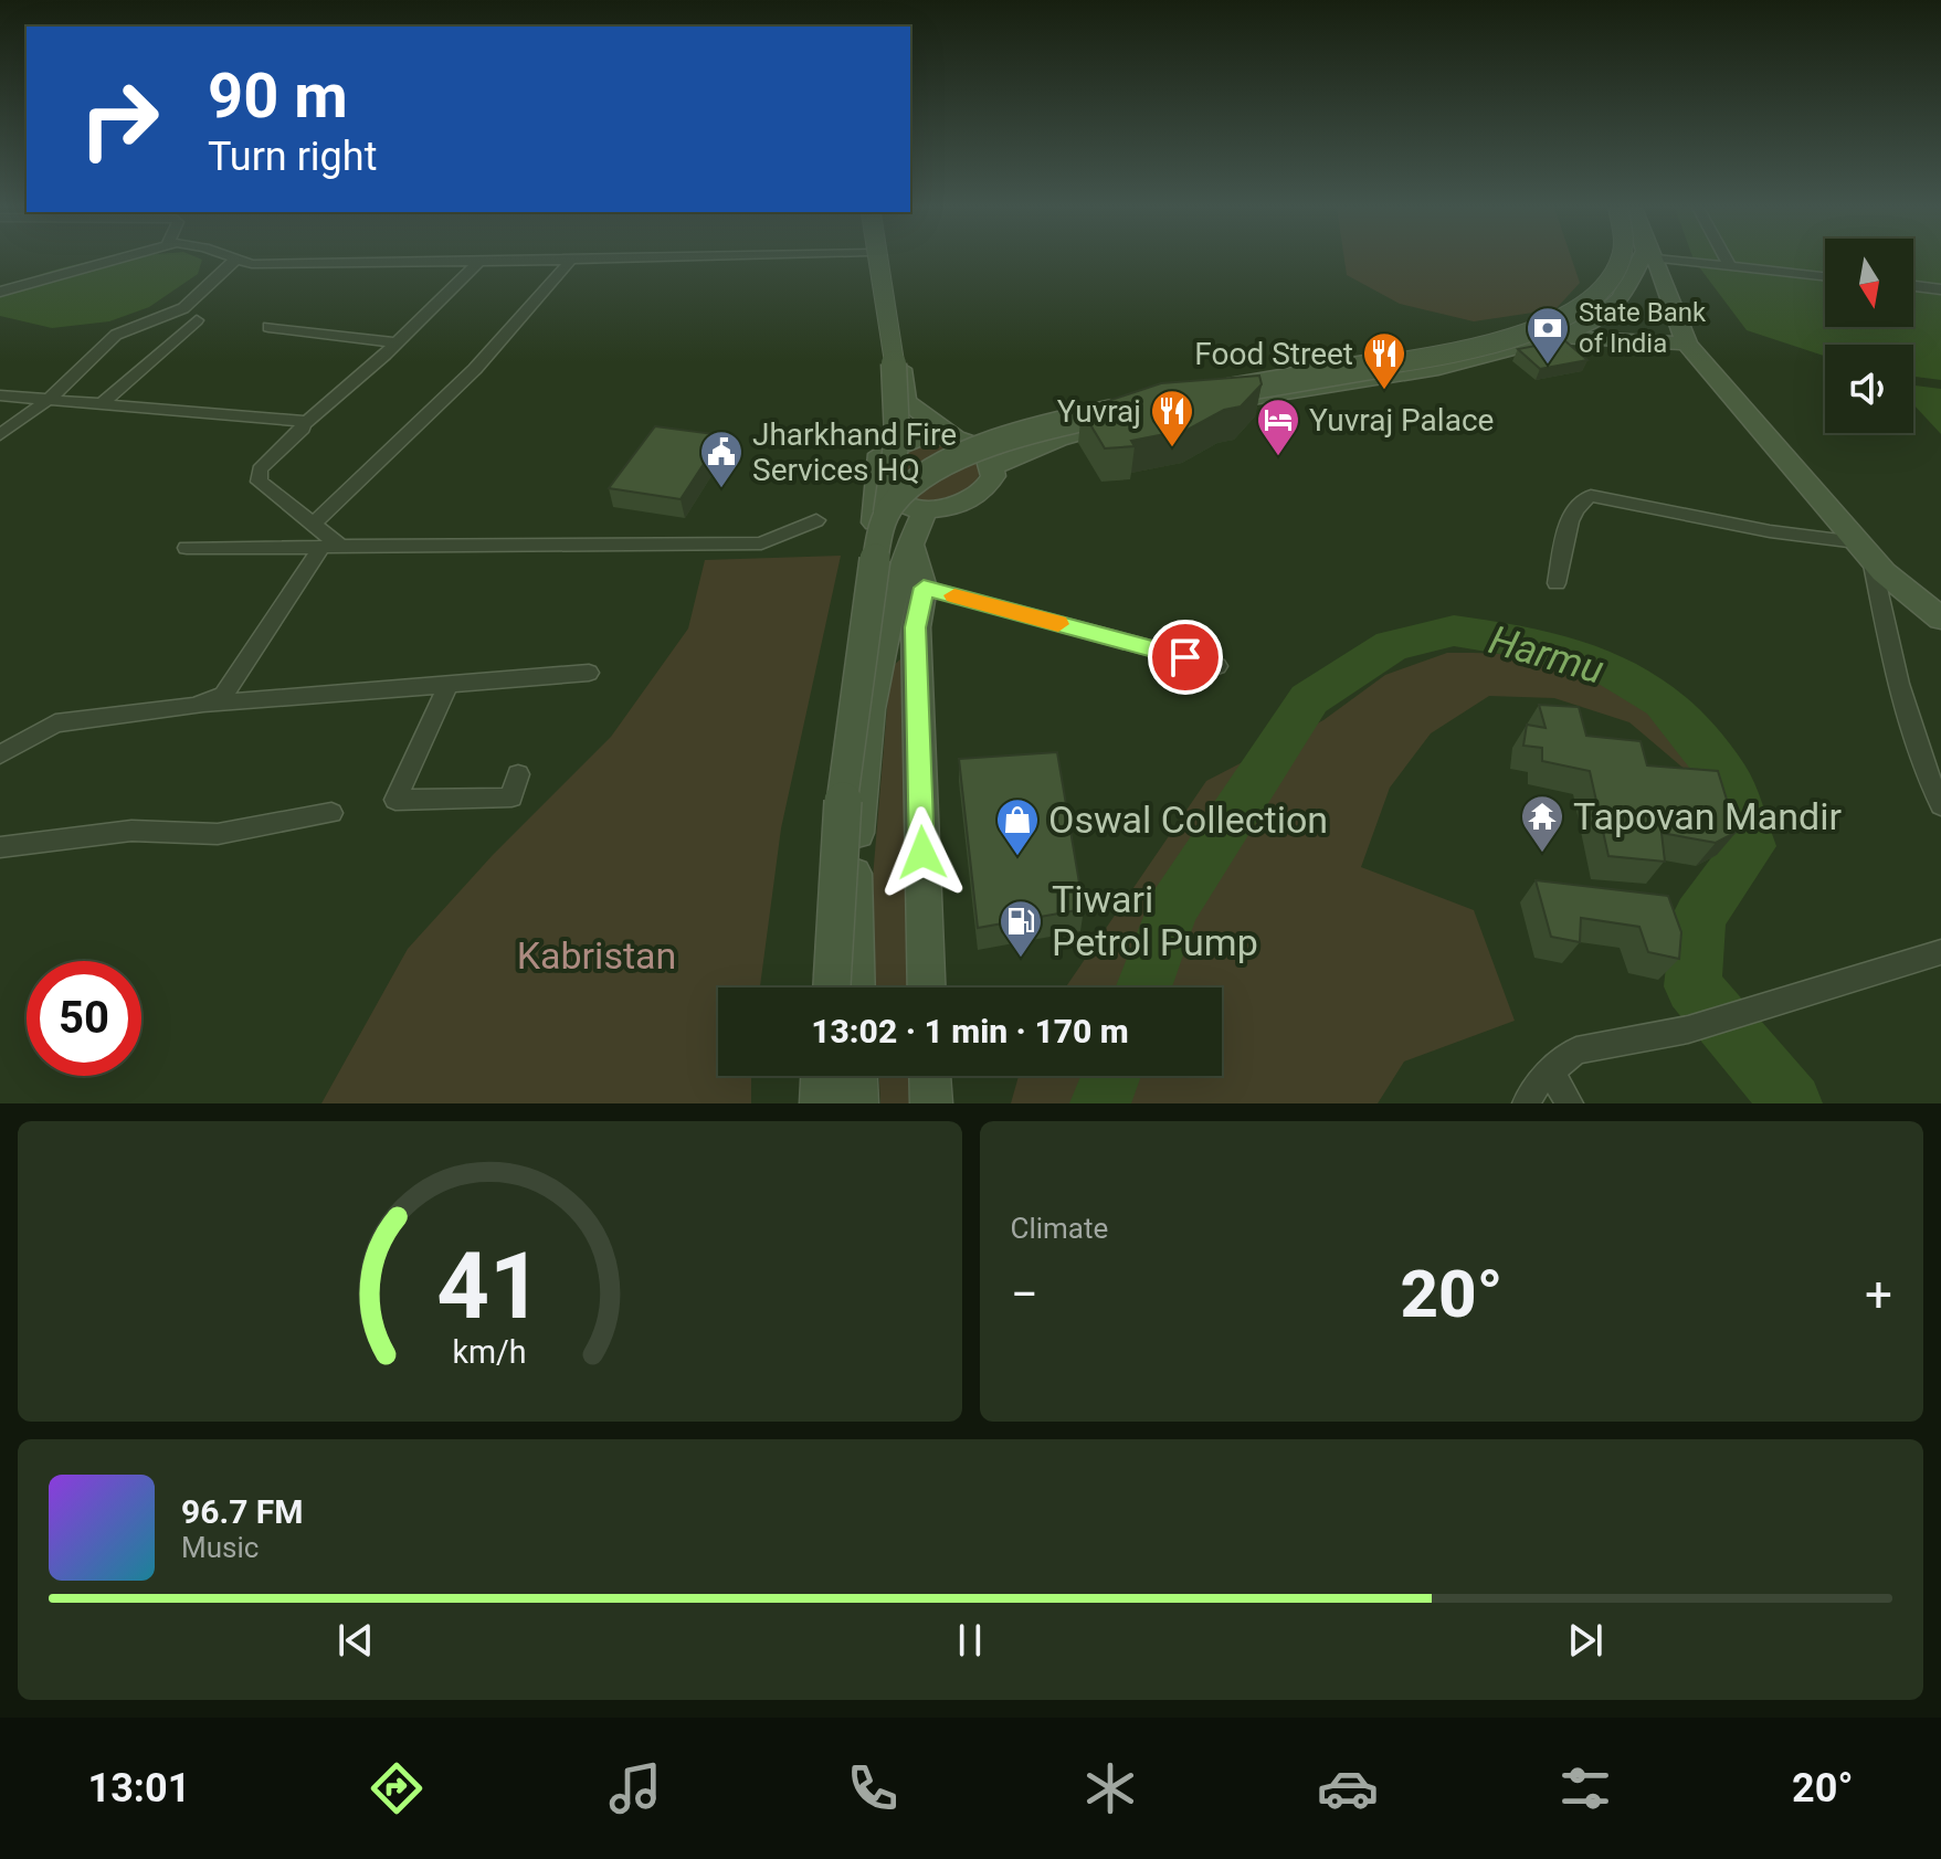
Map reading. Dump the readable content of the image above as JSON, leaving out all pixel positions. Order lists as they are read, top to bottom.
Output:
{
  "water": ["Harmu"],
  "parks": ["Kabristan"],
  "places": {
    "bank": ["State Bank of India"],
    "restaurant": ["Food Street", "Yuvraj"],
    "hotel": ["Yuvraj Palace"],
    "public building": ["Jharkhand Fire Services HQ"],
    "temple": ["Tapovan Mandir"],
    "shop": ["Oswal Collection"],
    "fuel station": ["Tiwari Petrol Pump"]
  },
  "north": "bottom",
  "page": {
    "turn": ["90 m", "Turn right"],
    "limit": "50",
    "trip": "13:02 · 1 min · 170 m",
    "tile": "Climate",
    "heat": ["−", "20°", "+"],
    "song": ["96.7 FM", "Music"],
    "tabs": ["13:01", "20°"],
    "gauge": ["41", "km/h"]
  }
}
